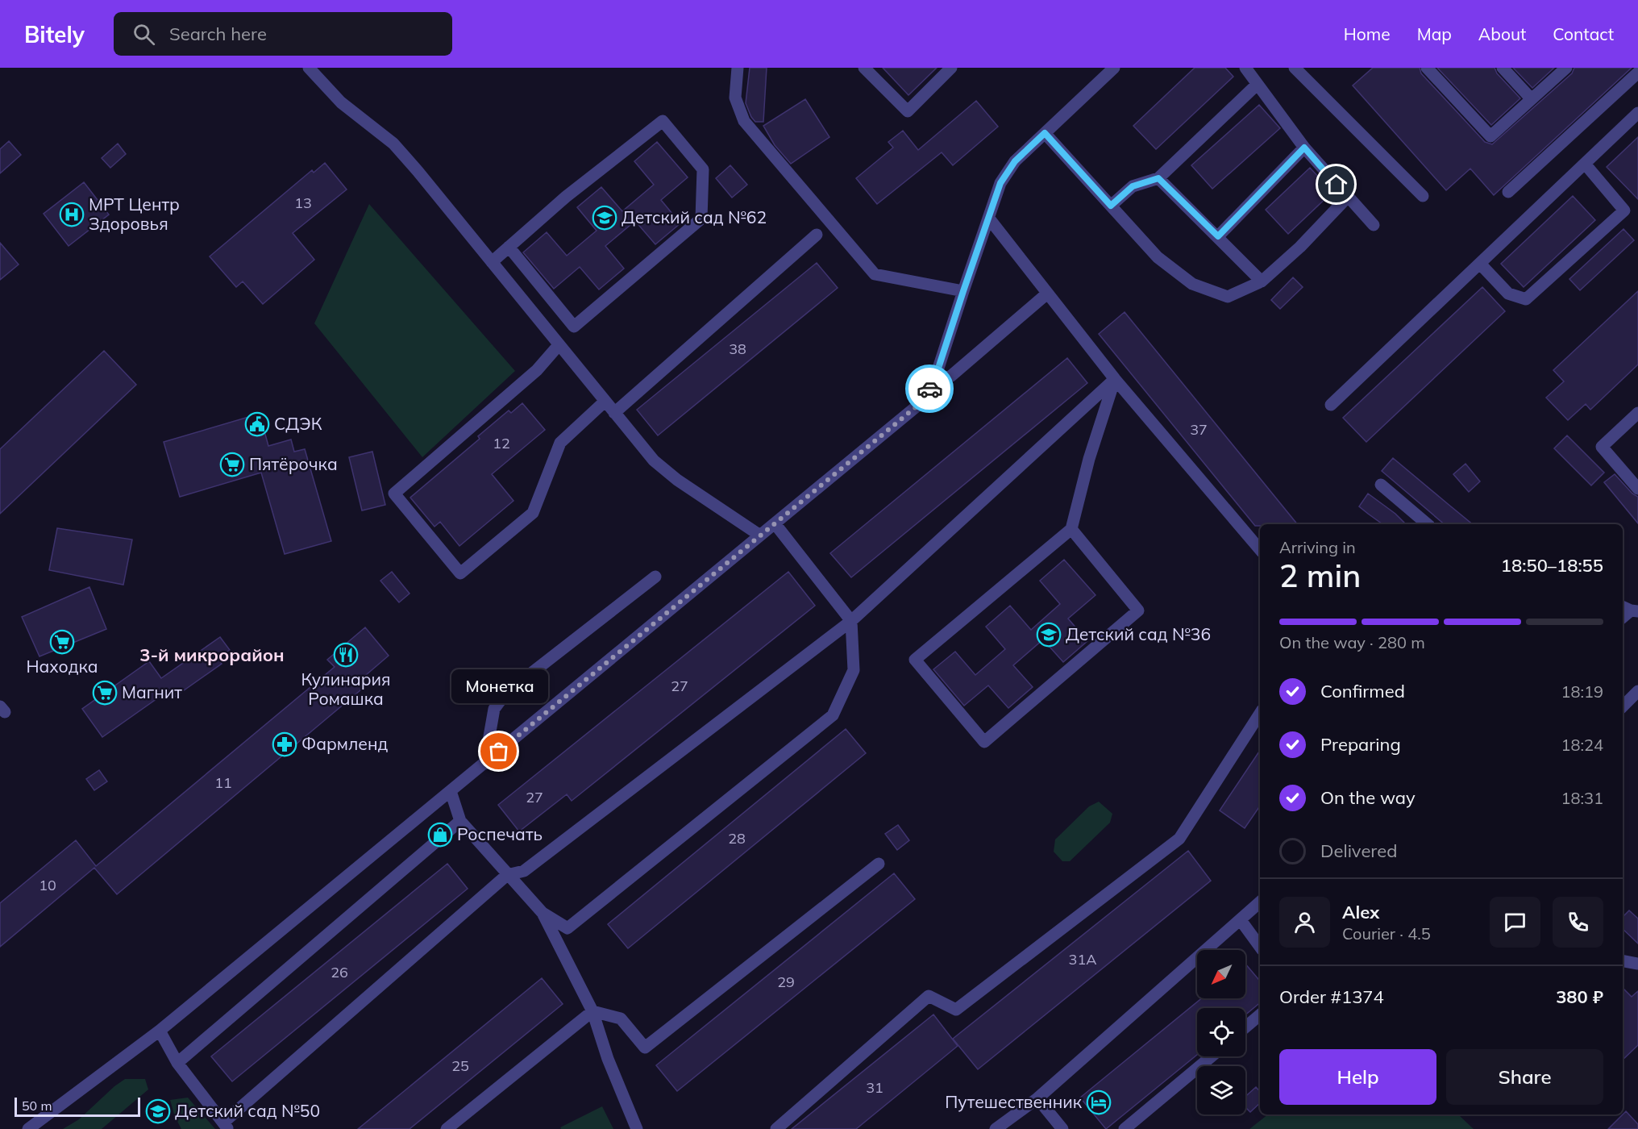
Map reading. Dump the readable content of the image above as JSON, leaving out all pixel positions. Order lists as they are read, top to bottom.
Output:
{
  "districts": ["3-й микрорайон"],
  "places": {
    "hospital": ["МРТ Центр Здоровья"],
    "school or university": ["Детский сад №62", "Детский сад №36", "Детский сад №50"],
    "public building": ["СДЭК"],
    "supermarket": ["Пятёрочка", "Находка", "Магнит"],
    "restaurant": ["Кулинария Ромашка"],
    "pharmacy": ["Фармленд"],
    "other": ["Монетка"],
    "shop": ["Роспечать"],
    "hotel": ["Путешественник"]
  },
  "house_numbers": [
    "13",
    "38",
    "37",
    "12",
    "27",
    "11",
    "27",
    "28",
    "10",
    "31А",
    "26",
    "29",
    "25",
    "31"
  ],
  "scale_bar": "50 m",
  "north": "bottom left",
  "page": {
    "header": "Bitely",
    "search": "Search here",
    "nav": [
      "Home",
      "Map",
      "About",
      "Contact"
    ],
    "heading": ["2 min", "Arriving in", "18:50–18:55"],
    "panel": [
      "Alex",
      "Courier · 4.5",
      "Order #1374",
      "380 ₽"
    ],
    "bar": "On the way · 280 m",
    "list": [
      ["Confirmed", "18:19"],
      ["Preparing", "18:24"],
      ["On the way", "18:31"],
      "Delivered"
    ],
    "bubble": "Монетка",
    "buttons": ["Help", "Share"],
    "scale": "50 m"
  }
}
